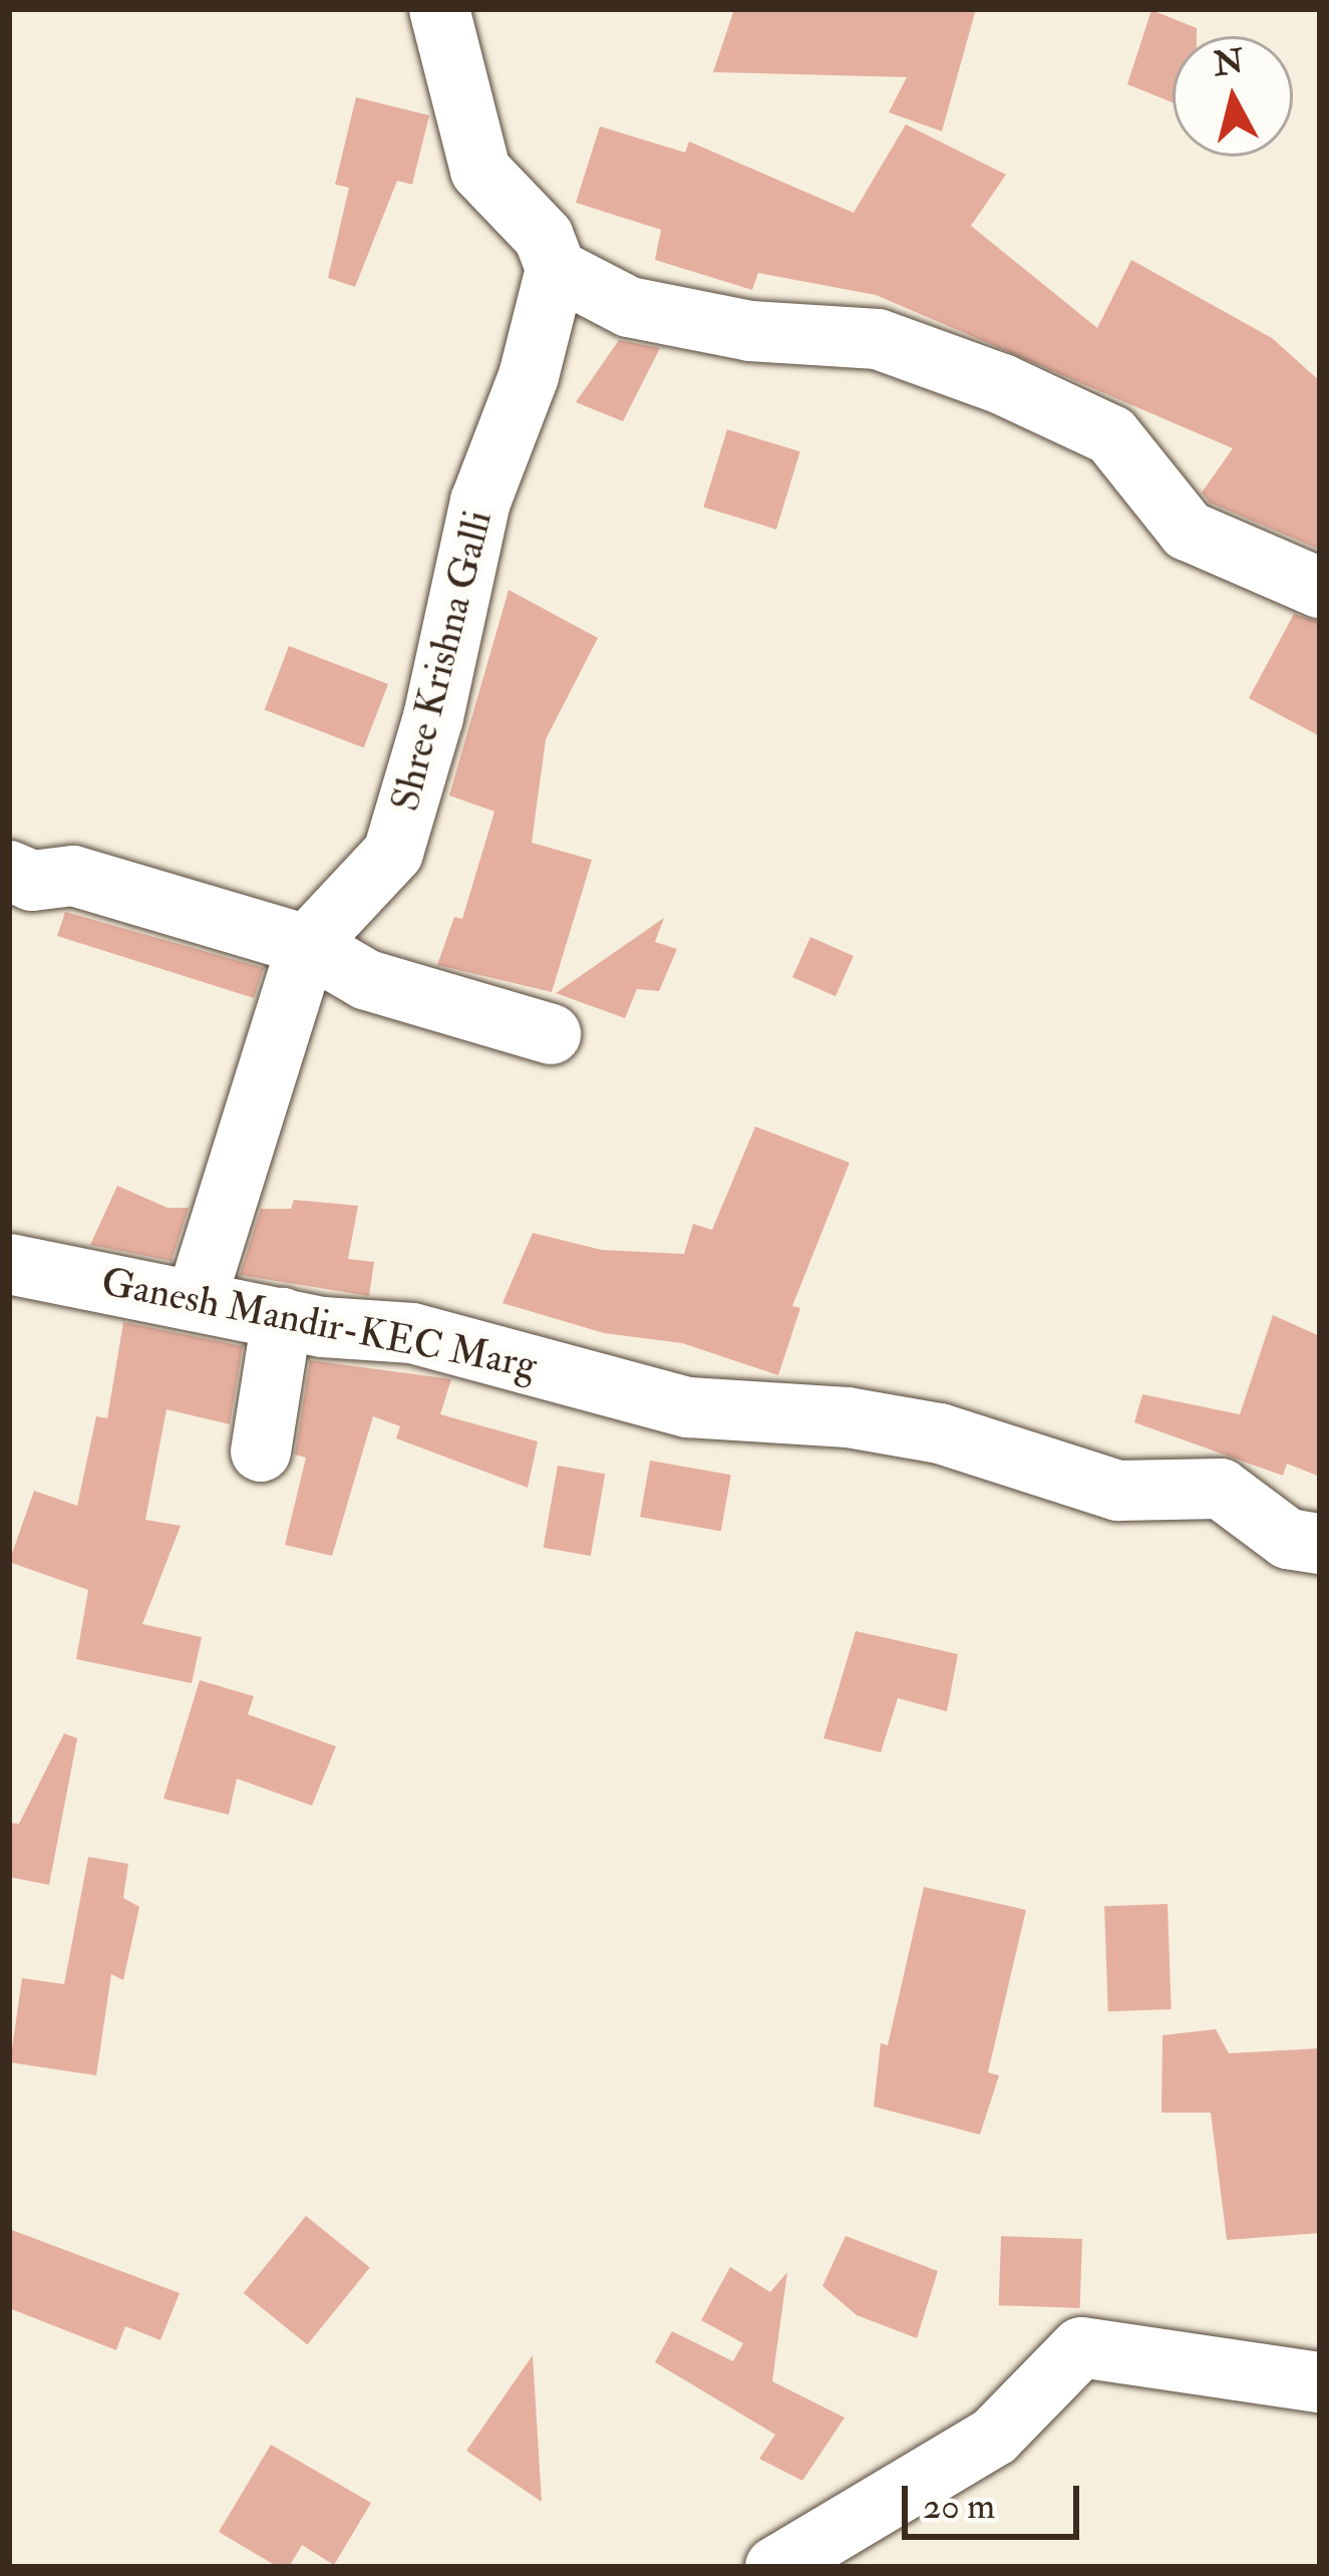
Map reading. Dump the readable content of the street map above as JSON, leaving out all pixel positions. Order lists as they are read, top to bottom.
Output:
{
  "streets": {
    "street": ["Shree Krishna Galli", "Ganesh Mandir-KEC Marg"]
  },
  "crossings": [
    ["Shree Krishna Galli", "Ganesh Mandir-KEC Marg"]
  ],
  "scale_bar": "20 m",
  "north": "top"
}
